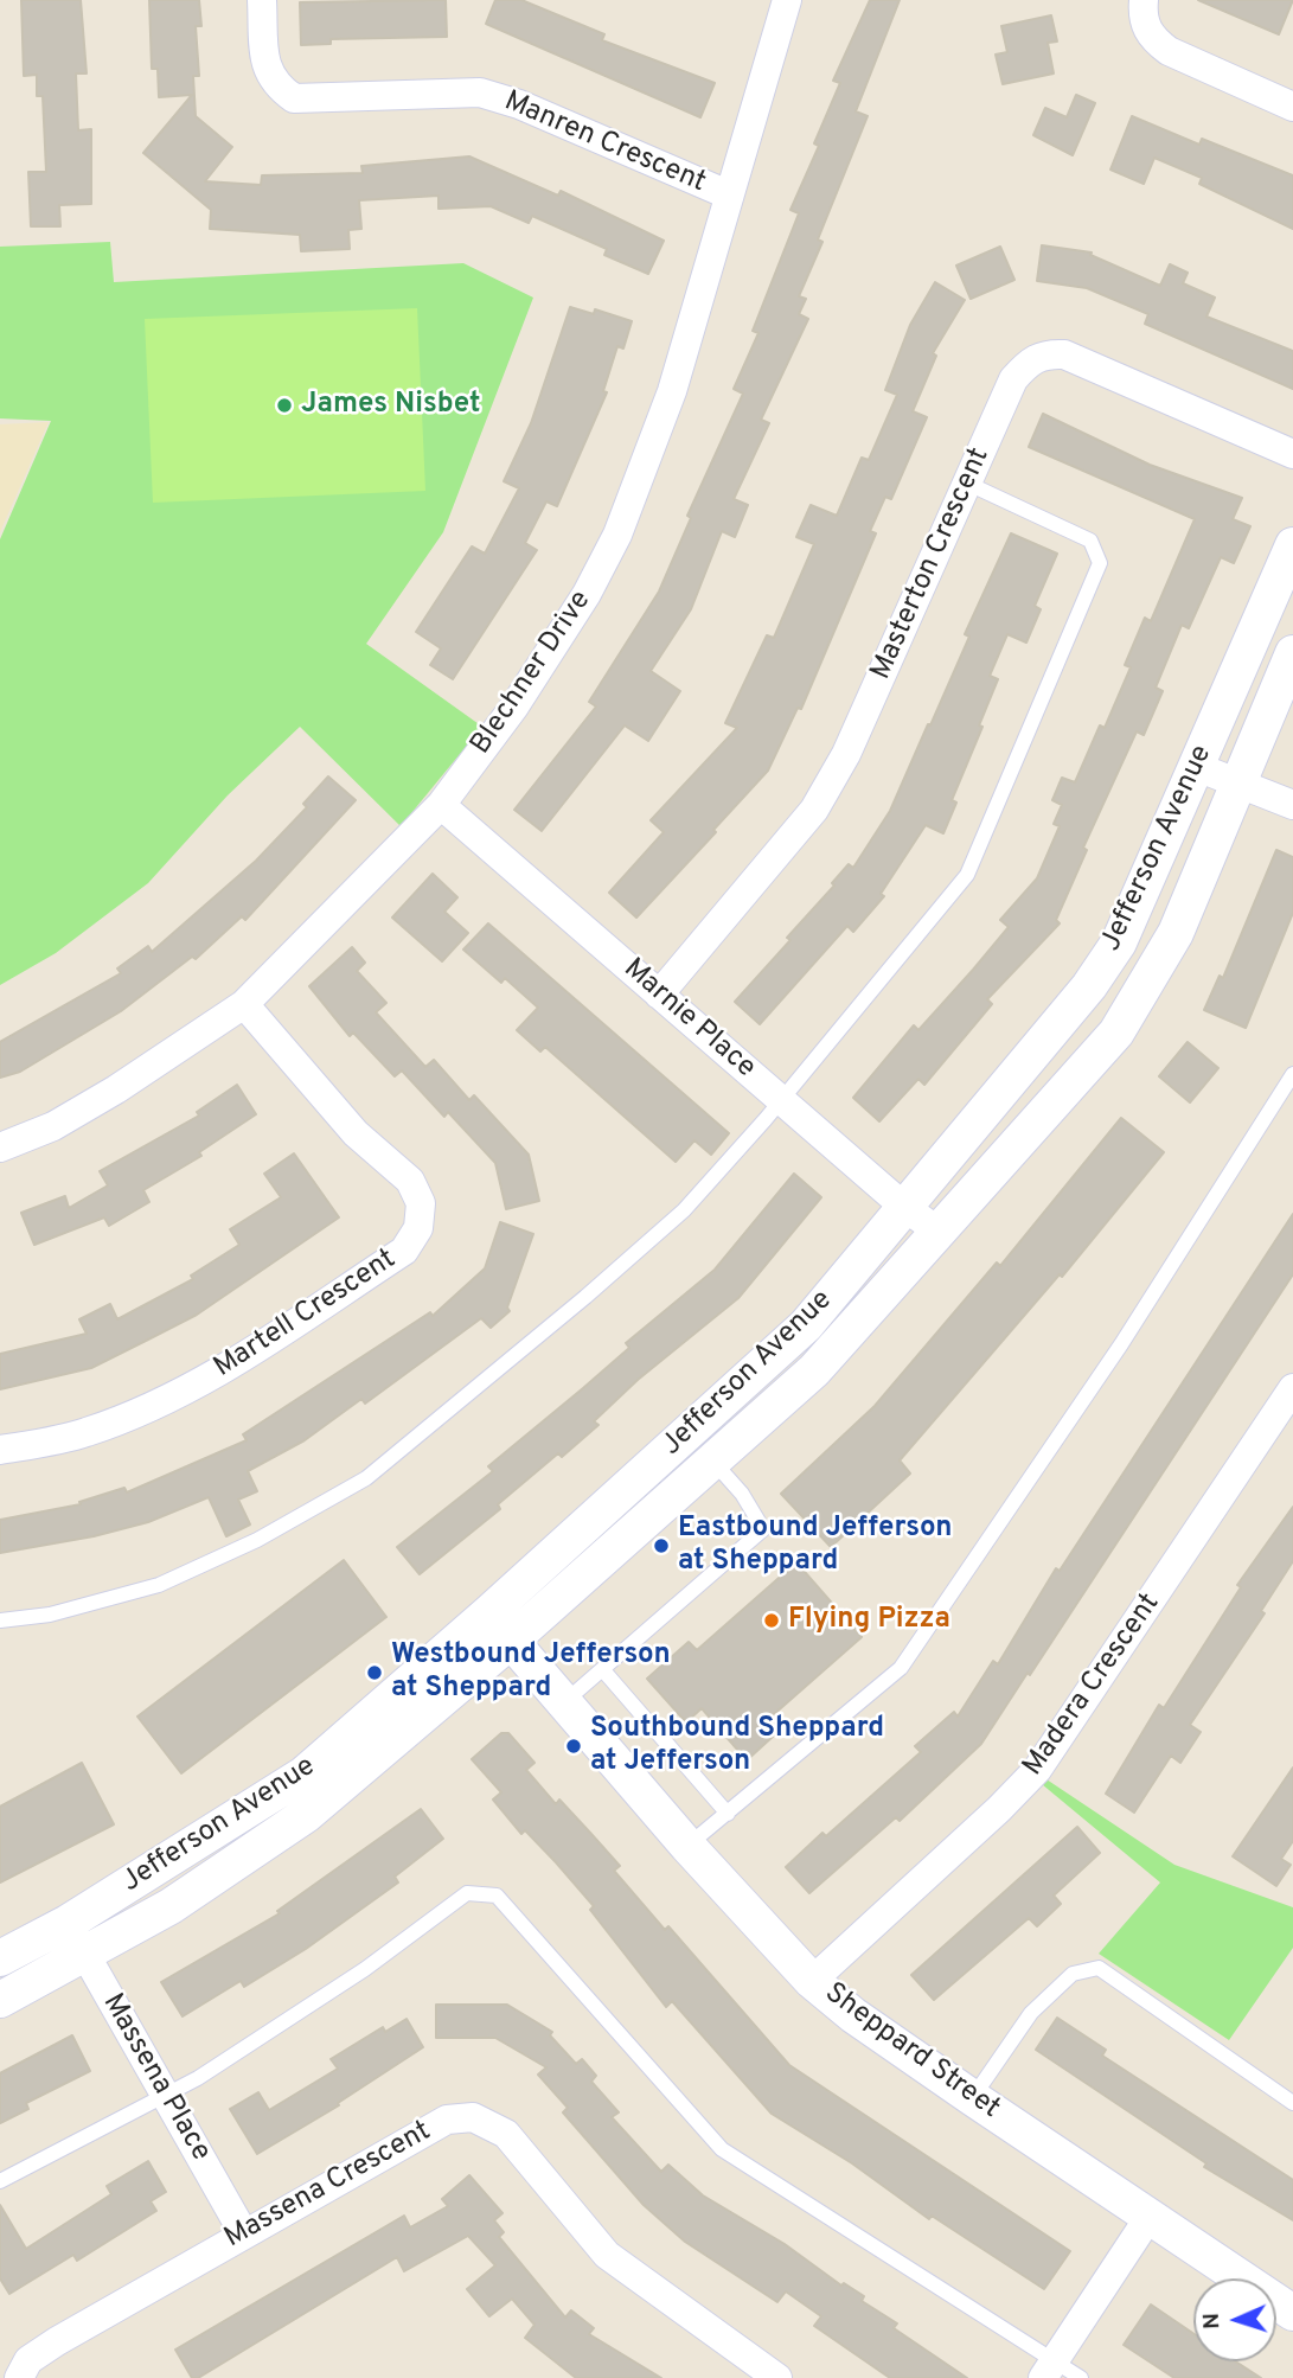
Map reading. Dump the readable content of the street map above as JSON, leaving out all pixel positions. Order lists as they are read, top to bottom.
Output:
{
  "streets": {
    "street": [
      "Manren Crescent",
      "Masterton Crescent",
      "Blechner Drive",
      "Jefferson Avenue",
      "Marnie Place",
      "Martell Crescent",
      "Madera Crescent",
      "Sheppard Street",
      "Massena Place",
      "Massena Crescent"
    ]
  },
  "crossings": [
    ["Manren Crescent", "Blechner Drive"],
    ["Masterton Crescent", "Marnie Place"],
    ["Blechner Drive", "Marnie Place"],
    ["Blechner Drive", "Martell Crescent"],
    ["Jefferson Avenue", "Marnie Place"],
    ["Jefferson Avenue", "Sheppard Street"],
    ["Jefferson Avenue", "Massena Place"],
    ["Madera Crescent", "Sheppard Street"],
    ["Massena Place", "Massena Crescent"]
  ],
  "places": [
    "James Nisbet",
    "Eastbound Jefferson at Sheppard",
    "Flying Pizza",
    "Westbound Jefferson at Sheppard",
    "Southbound Sheppard at Jefferson"
  ],
  "north": "left"
}
